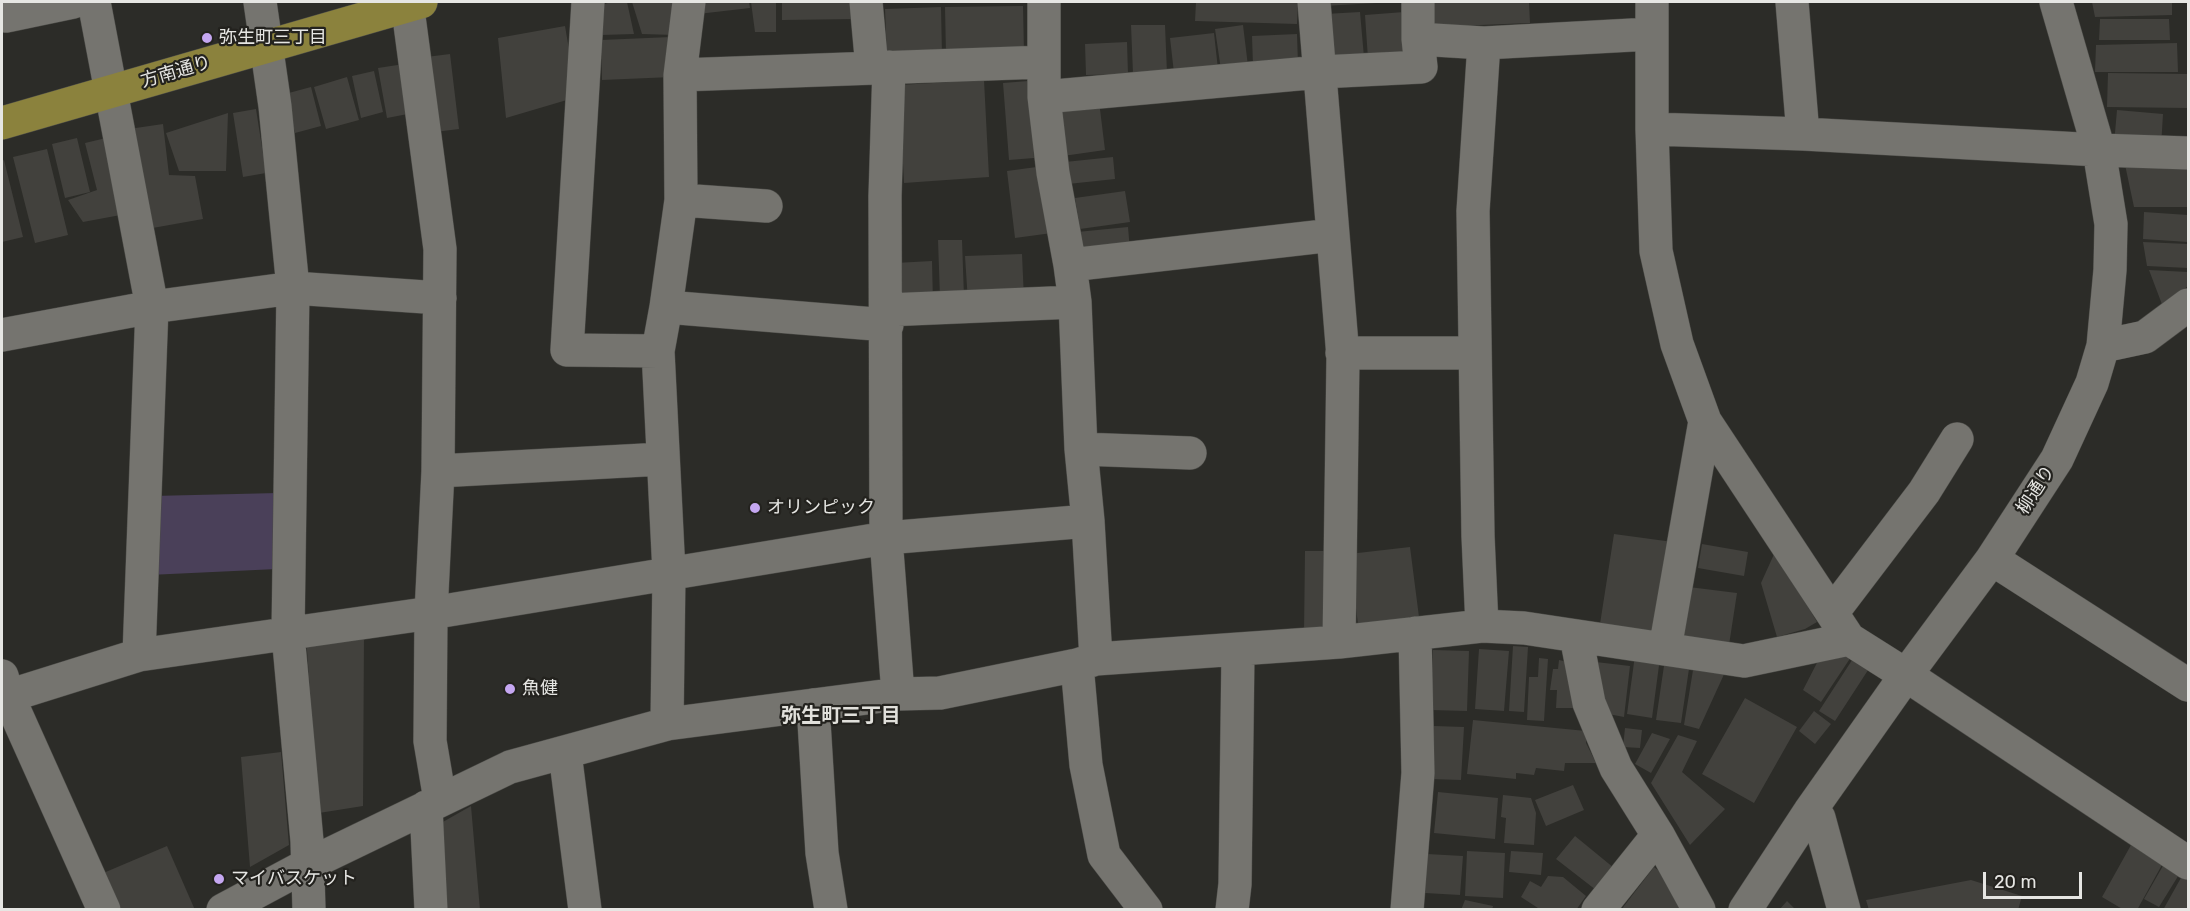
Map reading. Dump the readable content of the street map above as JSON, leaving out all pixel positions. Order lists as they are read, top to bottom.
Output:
{
  "streets": {
    "main road": ["方南通り"],
    "street": ["柳通り"]
  },
  "districts": ["弥生町三丁目"],
  "places": [
    "弥生町三丁目",
    "オリンピック",
    "魚健",
    "マイバスケット"
  ],
  "scale_bar": "20 m"
}
